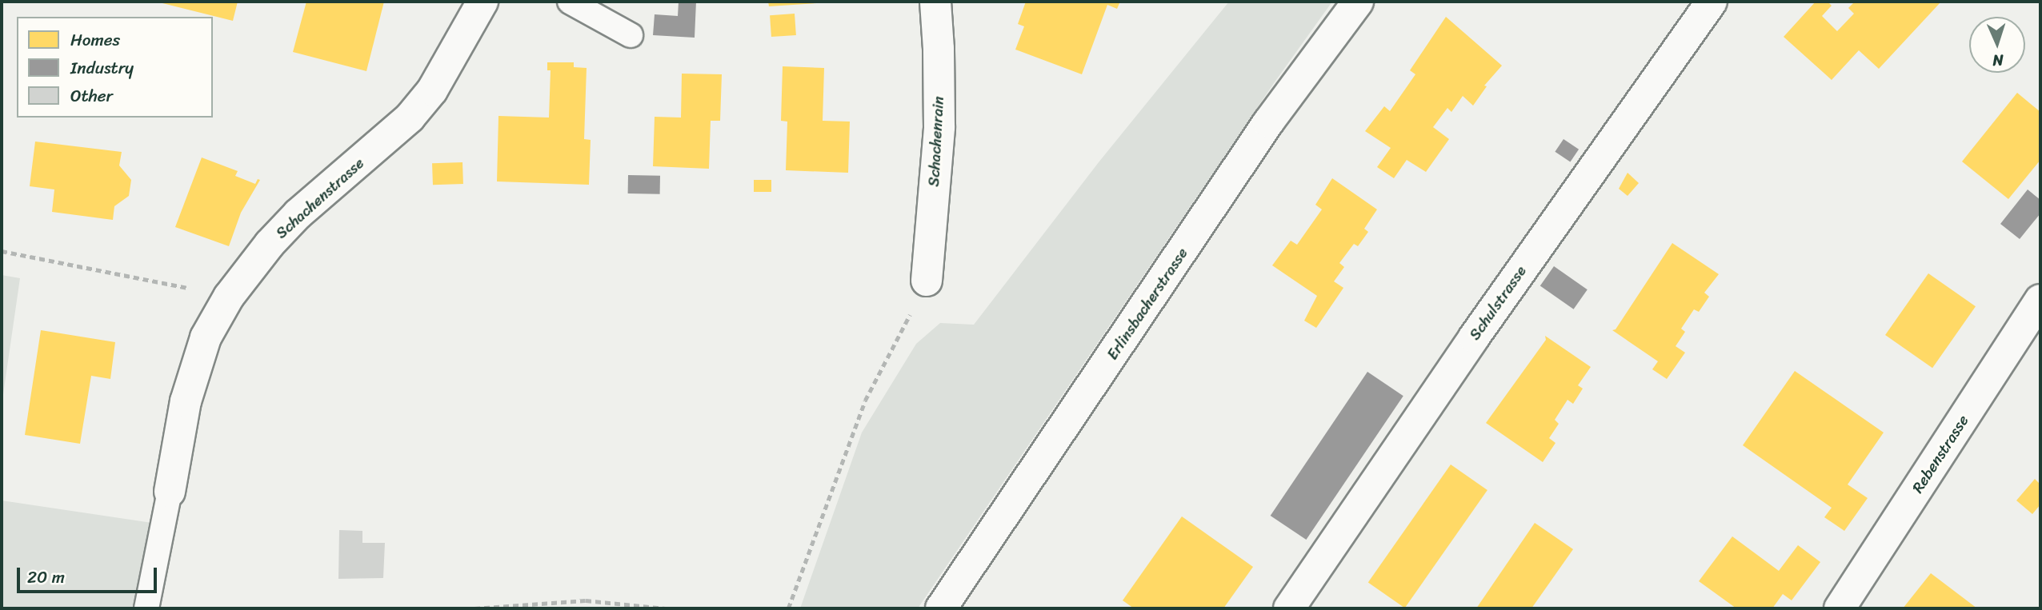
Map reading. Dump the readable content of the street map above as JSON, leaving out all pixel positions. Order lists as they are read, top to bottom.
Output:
{
  "streets": {
    "street": [
      "Schachenrain",
      "Schachenstrasse",
      "Schulstrasse",
      "Erlinsbacherstrasse",
      "Rebenstrasse"
    ]
  },
  "legend": ["Homes", "Industry", "Other"],
  "scale_bar": "20 m",
  "north": "bottom"
}
